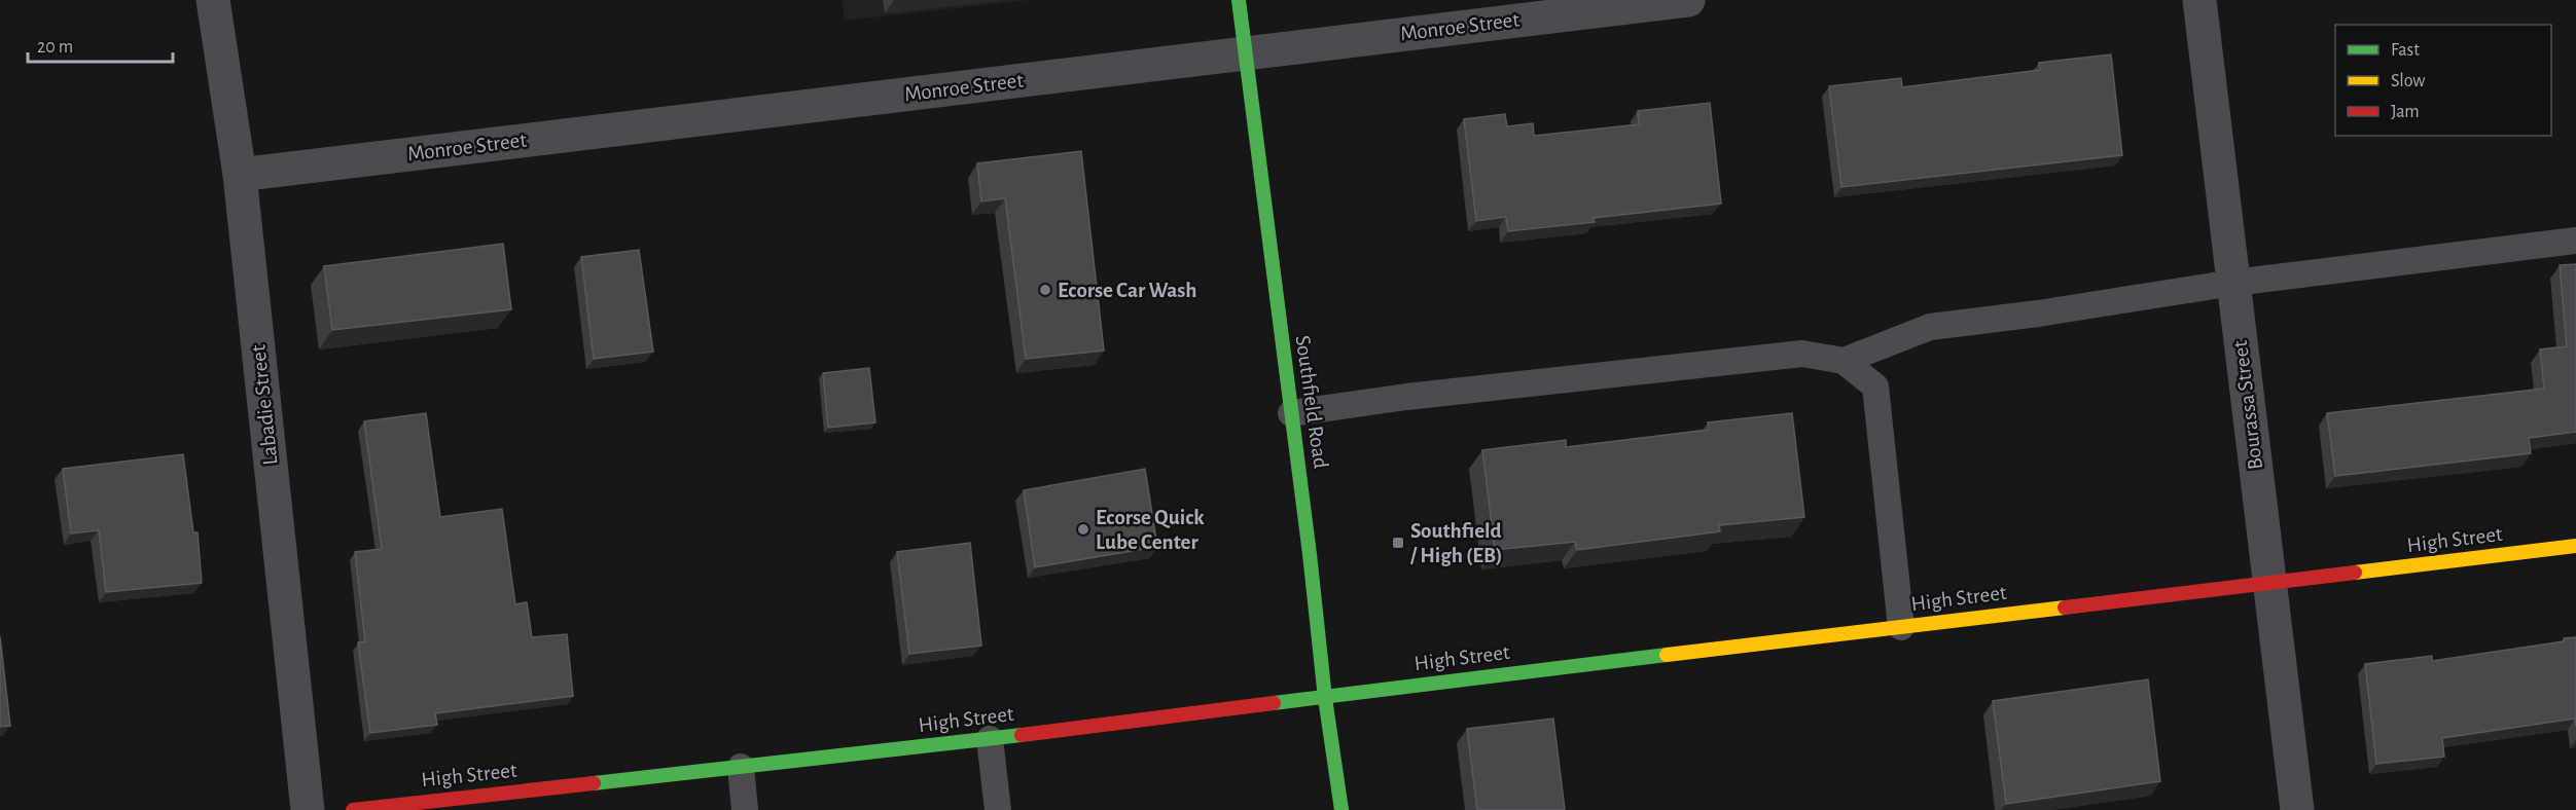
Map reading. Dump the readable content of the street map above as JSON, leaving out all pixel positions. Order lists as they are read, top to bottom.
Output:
{
  "streets": {
    "street": [
      "Monroe Street",
      "Southfield Road",
      "Labadie Street",
      "Bourassa Street",
      "High Street"
    ]
  },
  "crossings": [
    ["Monroe Street", "Southfield Road"],
    ["Monroe Street", "Labadie Street"],
    ["Southfield Road", "High Street"],
    ["Bourassa Street", "High Street"]
  ],
  "places": {
    "other": ["Ecorse Car Wash", "Ecorse Quick Lube Center"],
    "transit": ["Southfield / High (EB)"]
  },
  "legend": ["Fast", "Slow", "Jam"],
  "scale_bar": "20 m"
}
